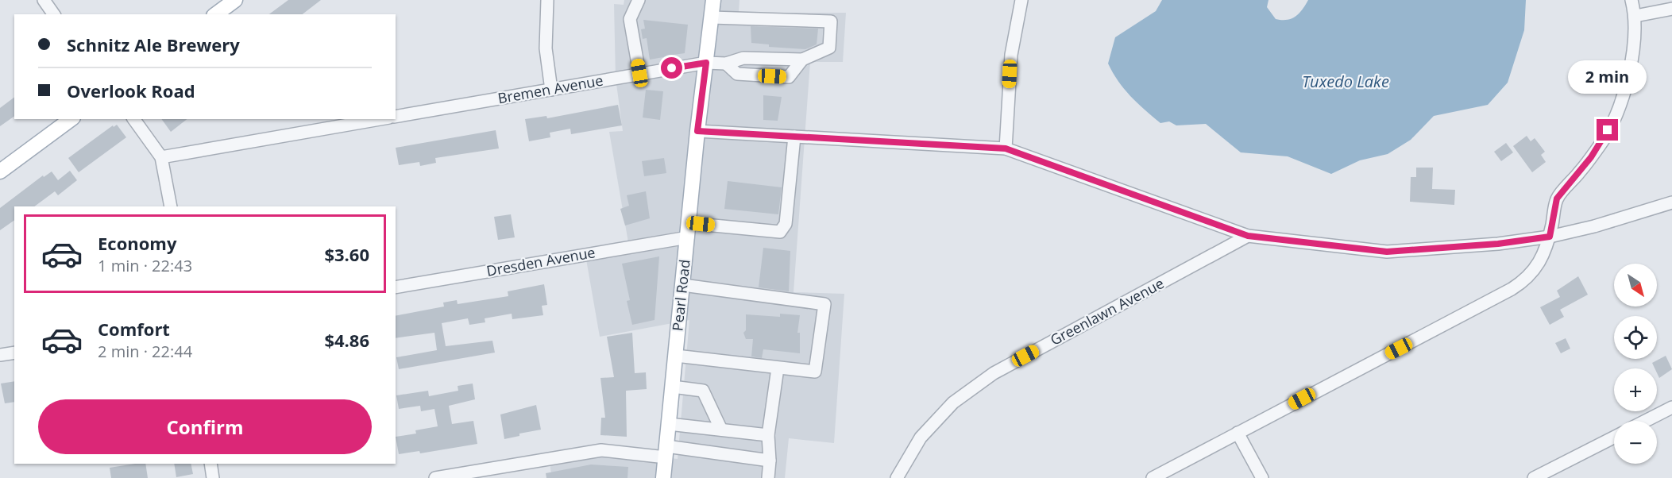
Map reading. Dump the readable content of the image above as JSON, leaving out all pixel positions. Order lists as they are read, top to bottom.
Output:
{
  "streets": {
    "main road": ["Pearl Road"],
    "street": ["Bremen Avenue", "Dresden Avenue", "Greenlawn Avenue"]
  },
  "crossings": [
    ["Bremen Avenue", "Pearl Road"],
    ["Dresden Avenue", "Pearl Road"]
  ],
  "water": ["Tuxedo Lake"],
  "north": "bottom right",
  "page": {
    "banner": ["Schnitz Ale Brewery", "Overlook Road"],
    "bubble": "2 min",
    "list": [
      {
        "name": "Economy",
        "note": "1 min · 22:43",
        "value": "$3.60"
      },
      {
        "name": "Comfort",
        "note": "2 min · 22:44",
        "value": "$4.86"
      }
    ],
    "map_buttons": ["+", "−"],
    "buttons": "Confirm"
  }
}
